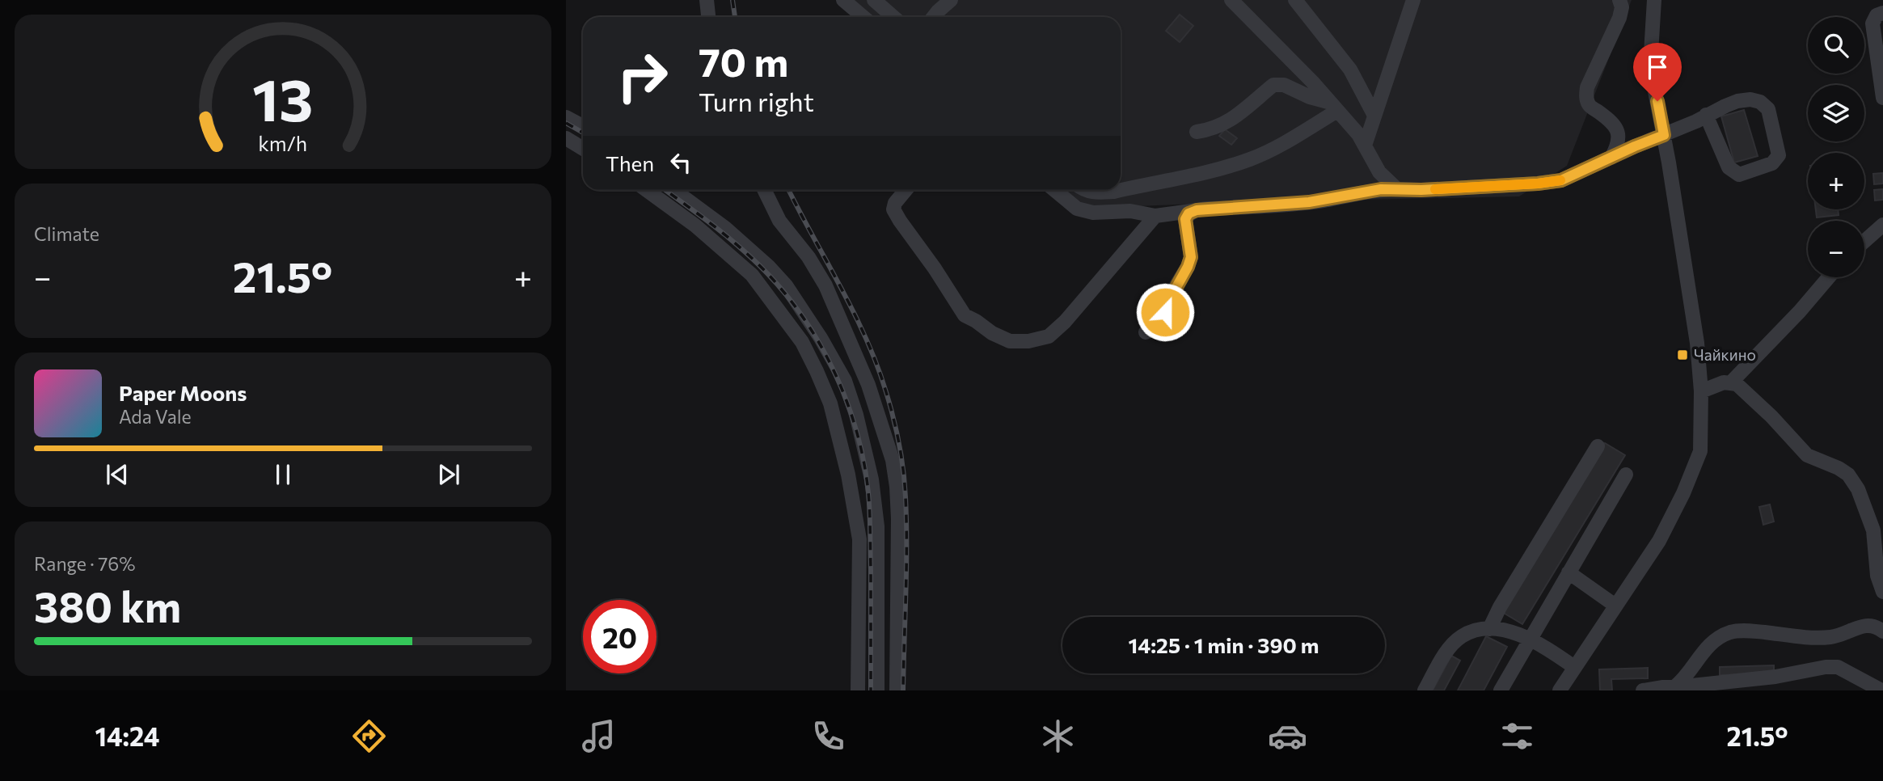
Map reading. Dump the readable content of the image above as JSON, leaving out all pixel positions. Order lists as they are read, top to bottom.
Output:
{
  "places": {
    "transit": ["Чайкино"]
  },
  "page": {
    "map_buttons": ["+", "−"],
    "turn": ["70 m", "Turn right"],
    "then": "Then",
    "tile": [
      "Climate",
      ["Range · 76%", "380 km"]
    ],
    "heat": ["−", "21.5°", "+"],
    "song": ["Paper Moons", "Ada Vale"],
    "limit": "20",
    "trip": "14:25 · 1 min · 390 m",
    "tabs": ["14:24", "21.5°"],
    "gauge": ["13", "km/h"]
  }
}
